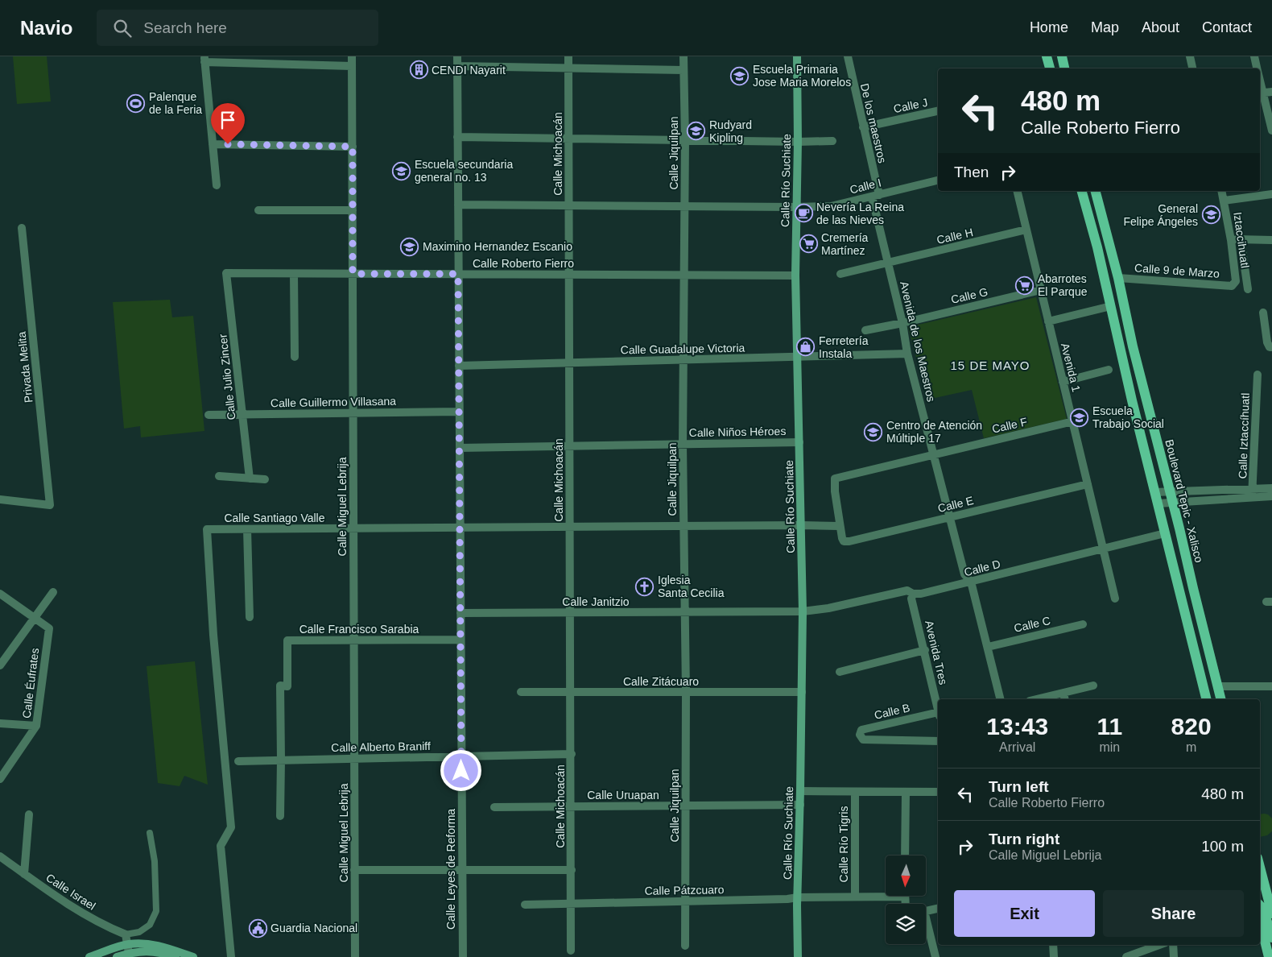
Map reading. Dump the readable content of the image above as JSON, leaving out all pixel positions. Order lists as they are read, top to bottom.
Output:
{
  "streets": {
    "main road": ["Calle Río Suchiate", "Boulevard Tepic - Xalisco"],
    "street": [
      "Calle J",
      "De los maestros",
      "Calle Jiquilpan",
      "Calle Michoacán",
      "Calle I",
      "Calle H",
      "Iztaccihuatl",
      "Calle Roberto Fierro",
      "Calle 9 de Marzo",
      "Calle G",
      "Avenida de los Maestros",
      "Calle Guadalupe Victoria",
      "Privada Melita",
      "Avenida 1",
      "Calle Julio Zincer",
      "Calle Guillermo Villasana",
      "Calle F",
      "Calle Niños Héroes",
      "Calle Iztaccíhuatl",
      "Calle E",
      "Calle Miguel Lebrija",
      "Calle Santiago Valle",
      "Calle D",
      "Calle Janitzio",
      "Calle C",
      "Calle Francisco Sarabia",
      "Avenida Tres",
      "Calle Zitácuaro",
      "Calle Éufrates",
      "Calle B",
      "Calle Alberto Braniff",
      "Calle Uruapan",
      "Calle Río Tigris",
      "Calle Leyes de Reforma",
      "Calle Pátzcuaro",
      "Calle Israel"
    ]
  },
  "crossings": [
    ["Calle J", "De los maestros"],
    ["De los maestros", "Calle I"],
    ["De los maestros", "Avenida de los Maestros"],
    ["Calle Jiquilpan", "Calle I"],
    ["Calle Jiquilpan", "Calle Roberto Fierro"],
    ["Calle Jiquilpan", "Calle Guadalupe Victoria"],
    ["Calle Jiquilpan", "Calle Niños Héroes"],
    ["Calle Jiquilpan", "Calle Santiago Valle"],
    ["Calle Jiquilpan", "Calle Janitzio"],
    ["Calle Jiquilpan", "Calle Zitácuaro"],
    ["Calle Jiquilpan", "Calle Uruapan"],
    ["Calle Jiquilpan", "Calle Pátzcuaro"],
    ["Calle Michoacán", "Calle I"],
    ["Calle Michoacán", "Calle Roberto Fierro"],
    ["Calle Michoacán", "Calle Guadalupe Victoria"],
    ["Calle Michoacán", "Calle Niños Héroes"],
    ["Calle Michoacán", "Calle Santiago Valle"],
    ["Calle Michoacán", "Calle Janitzio"],
    ["Calle Michoacán", "Calle Zitácuaro"],
    ["Calle Michoacán", "Calle Alberto Braniff"],
    ["Calle Michoacán", "Calle Uruapan"],
    ["Calle Michoacán", "Calle Pátzcuaro"],
    ["Calle Río Suchiate", "Calle I"],
    ["Calle Río Suchiate", "Calle Roberto Fierro"],
    ["Calle Río Suchiate", "Calle Guadalupe Victoria"],
    ["Calle Río Suchiate", "Calle Niños Héroes"],
    ["Calle Río Suchiate", "Calle Santiago Valle"],
    ["Calle Río Suchiate", "Calle D"],
    ["Calle Río Suchiate", "Calle Janitzio"],
    ["Calle Río Suchiate", "Calle Zitácuaro"],
    ["Calle Río Suchiate", "Calle Uruapan"],
    ["Calle Río Suchiate", "Calle Pátzcuaro"],
    ["Calle I", "Avenida de los Maestros"],
    ["Calle I", "Calle Leyes de Reforma"],
    ["Calle H", "Avenida de los Maestros"],
    ["Calle H", "Avenida 1"],
    ["Iztaccihuatl", "Calle 9 de Marzo"],
    ["Calle Roberto Fierro", "Calle Julio Zincer"],
    ["Calle Roberto Fierro", "Calle Miguel Lebrija"],
    ["Calle Roberto Fierro", "Calle Leyes de Reforma"],
    ["Calle 9 de Marzo", "Boulevard Tepic - Xalisco"],
    ["Calle G", "Avenida de los Maestros"],
    ["Calle G", "Avenida 1"],
    ["Avenida de los Maestros", "Calle Guadalupe Victoria"],
    ["Avenida de los Maestros", "Calle F"],
    ["Avenida de los Maestros", "Calle E"],
    ["Avenida de los Maestros", "Calle D"],
    ["Avenida de los Maestros", "Calle C"],
    ["Calle Guadalupe Victoria", "Calle Leyes de Reforma"],
    ["Avenida 1", "Calle F"],
    ["Avenida 1", "Calle E"],
    ["Avenida 1", "Calle D"],
    ["Calle Julio Zincer", "Calle Guillermo Villasana"],
    ["Calle Guillermo Villasana", "Calle Miguel Lebrija"],
    ["Calle Guillermo Villasana", "Calle Leyes de Reforma"],
    ["Calle F", "Calle E"],
    ["Calle Niños Héroes", "Calle Leyes de Reforma"],
    ["Calle Miguel Lebrija", "Calle Santiago Valle"],
    ["Calle Miguel Lebrija", "Calle Francisco Sarabia"],
    ["Calle Miguel Lebrija", "Calle Alberto Braniff"],
    ["Calle Santiago Valle", "Calle Leyes de Reforma"],
    ["Calle D", "Calle Janitzio"],
    ["Calle D", "Avenida Tres"],
    ["Calle Janitzio", "Calle Leyes de Reforma"],
    ["Calle Francisco Sarabia", "Calle Alberto Braniff"],
    ["Calle Francisco Sarabia", "Calle Leyes de Reforma"],
    ["Calle Alberto Braniff", "Calle Leyes de Reforma"],
    ["Calle Río Tigris", "Calle Pátzcuaro"]
  ],
  "districts": ["15 DE MAYO"],
  "places": {
    "building": ["CENDI Nayarit"],
    "school or university": [
      "Escuela Primaria Jose Maria Morelos",
      "Rudyard Kipling",
      "Escuela secundaria general no. 13",
      "General Felipe Ángeles",
      "Maximino Hernandez Escanio",
      "Escuela Trabajo Social",
      "Centro de Atención Múltiple 17"
    ],
    "sports": ["Palenque de la Feria"],
    "cafe": ["Nevería La Reina de las Nieves"],
    "supermarket": ["Cremería Martínez", "Abarrotes El Parque"],
    "shop": ["Ferretería Instala"],
    "church": ["Iglesia Santa Cecilia"],
    "public building": ["Guardia Nacional"]
  },
  "north": "bottom",
  "page": {
    "header": "Navio",
    "search": "Search here",
    "nav": [
      "Home",
      "Map",
      "About",
      "Contact"
    ],
    "turn": ["480 m", "Calle Roberto Fierro"],
    "then": "Then",
    "eta": [
      "13:43",
      "Arrival",
      "11",
      "min",
      "820",
      "m"
    ],
    "list": [
      {
        "name": "Turn left",
        "note": "Calle Roberto Fierro",
        "value": "480 m"
      },
      {
        "name": "Turn right",
        "note": "Calle Miguel Lebrija",
        "value": "100 m"
      }
    ],
    "buttons": ["Exit", "Share"]
  }
}
